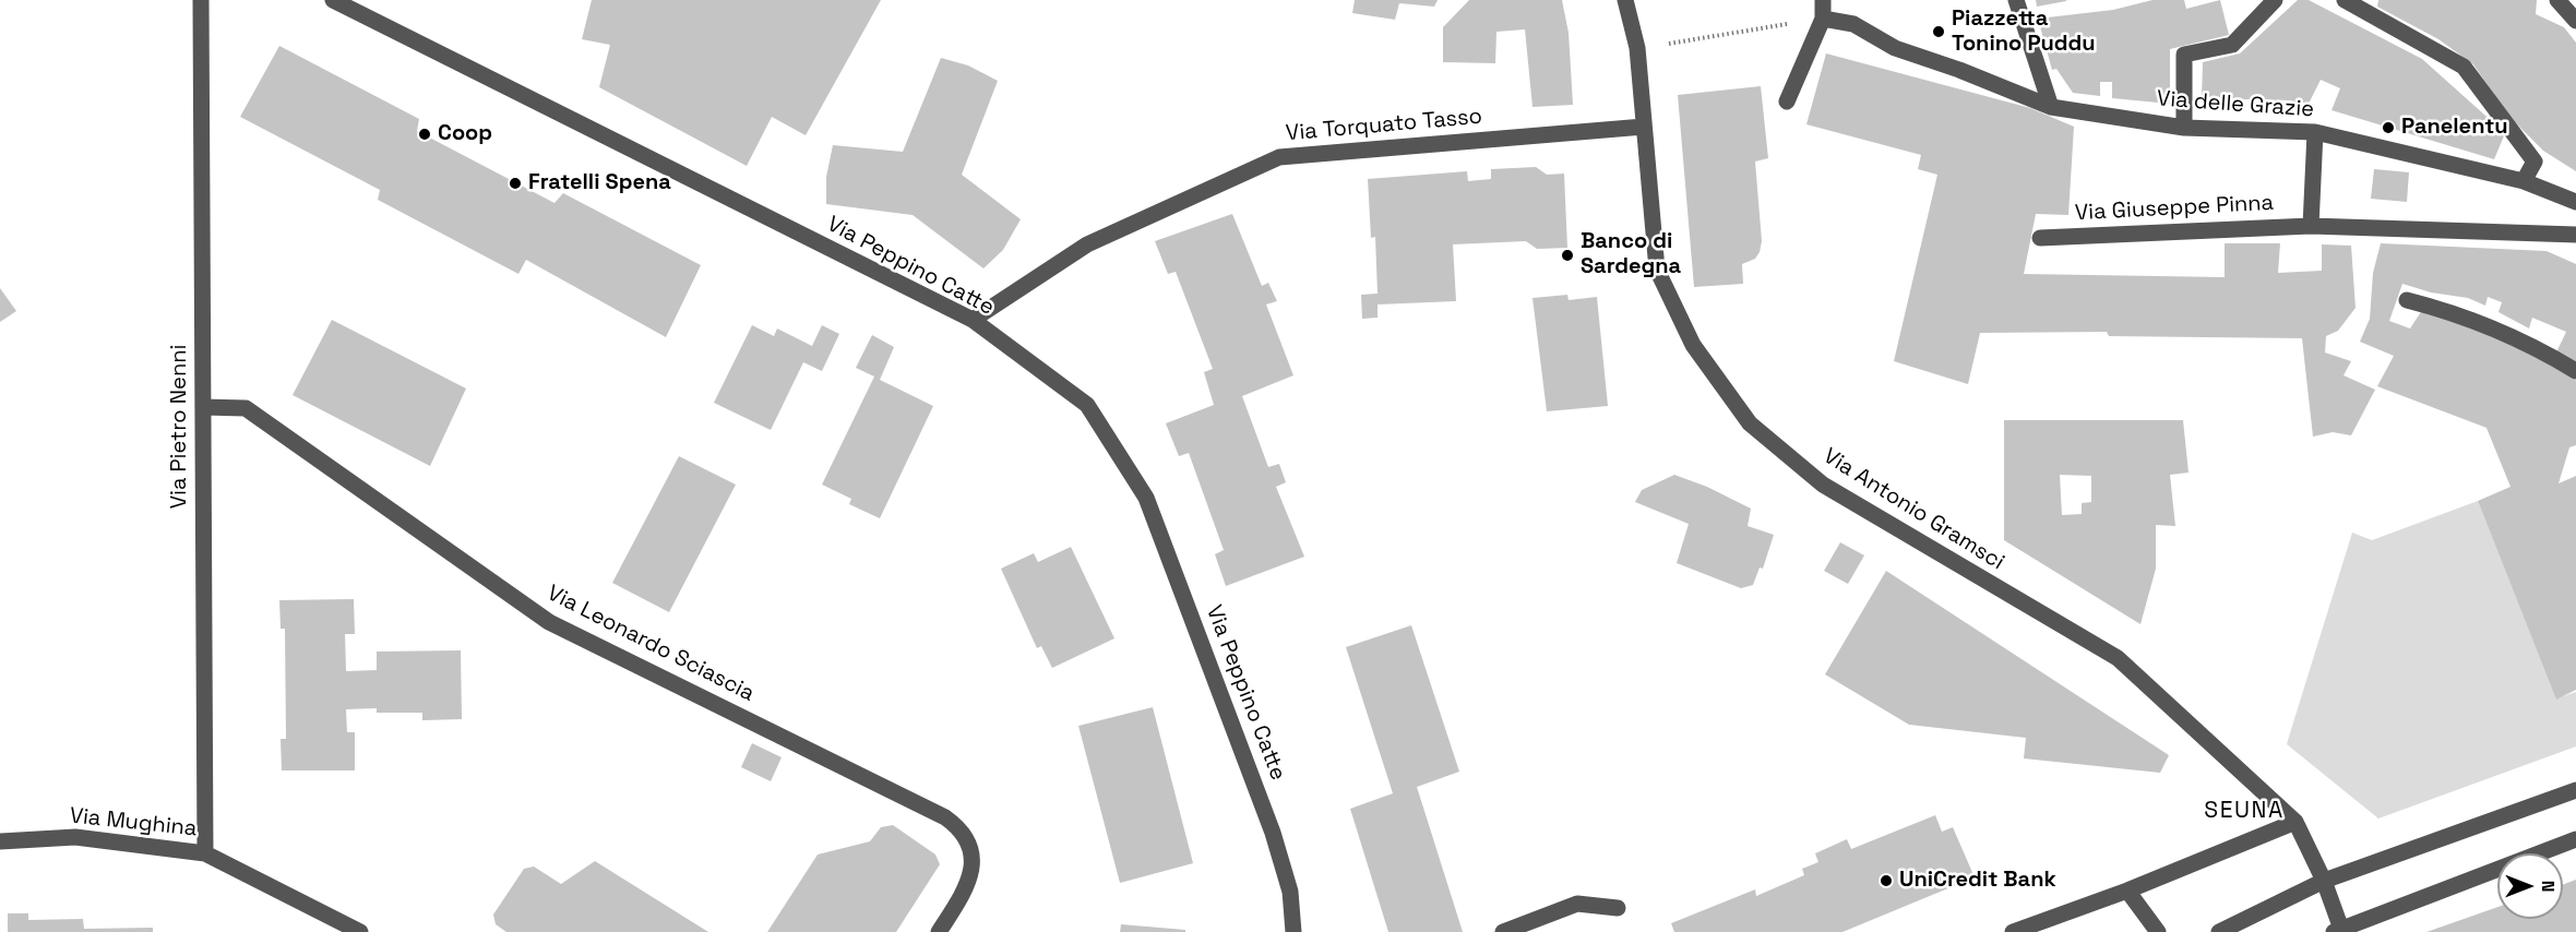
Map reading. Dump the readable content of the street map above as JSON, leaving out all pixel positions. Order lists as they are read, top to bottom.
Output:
{
  "streets": {
    "street": [
      "Via delle Grazie",
      "Via Torquato Tasso",
      "Via Giuseppe Pinna",
      "Via Peppino Catte",
      "Via Pietro Nenni",
      "Via Antonio Gramsci",
      "Via Leonardo Sciascia",
      "Via Mughina"
    ]
  },
  "crossings": [
    ["Via Torquato Tasso", "Via Peppino Catte"],
    ["Via Torquato Tasso", "Via Antonio Gramsci"],
    ["Via Pietro Nenni", "Via Leonardo Sciascia"],
    ["Via Pietro Nenni", "Via Mughina"]
  ],
  "districts": ["SEUNA"],
  "places": [
    "Piazzetta Tonino Puddu",
    "Panelentu",
    "Coop",
    "Fratelli Spena",
    "Banco di Sardegna",
    "UniCredit Bank"
  ],
  "north": "right"
}
